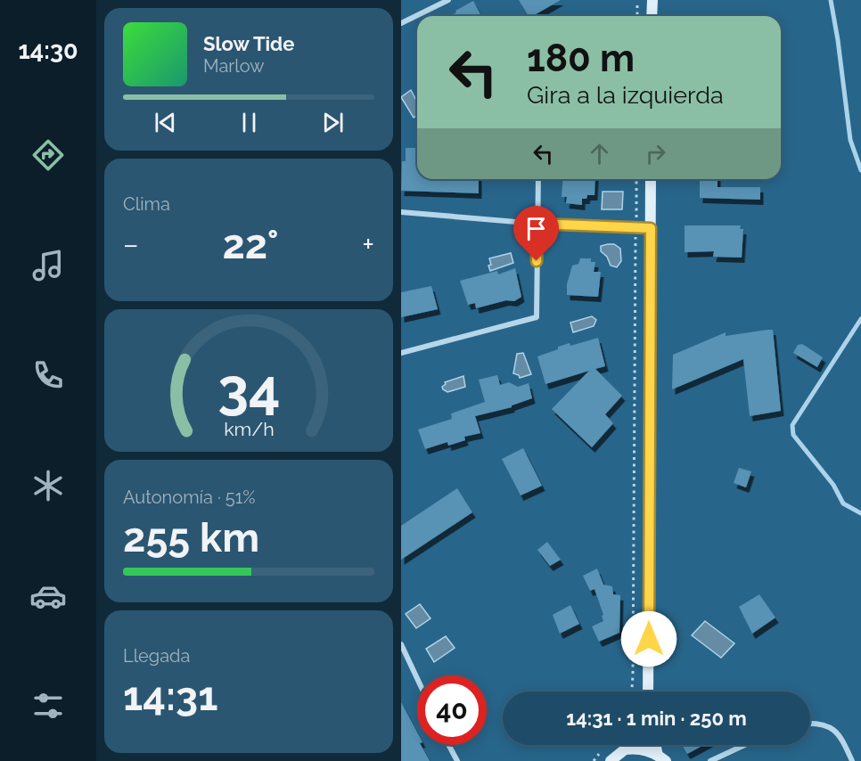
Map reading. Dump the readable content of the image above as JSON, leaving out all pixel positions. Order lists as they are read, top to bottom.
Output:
{
  "page": {
    "tabs": "14:30",
    "turn": ["180 m", "Gira a la izquierda"],
    "song": ["Slow Tide", "Marlow"],
    "tile": [
      "Clima",
      ["Autonomía · 51%", "255 km"],
      ["Llegada", "14:31"]
    ],
    "heat": ["−", "22°", "+"],
    "limit": "40",
    "trip": "14:31 · 1 min · 250 m",
    "gauge": ["34", "km/h"]
  }
}
